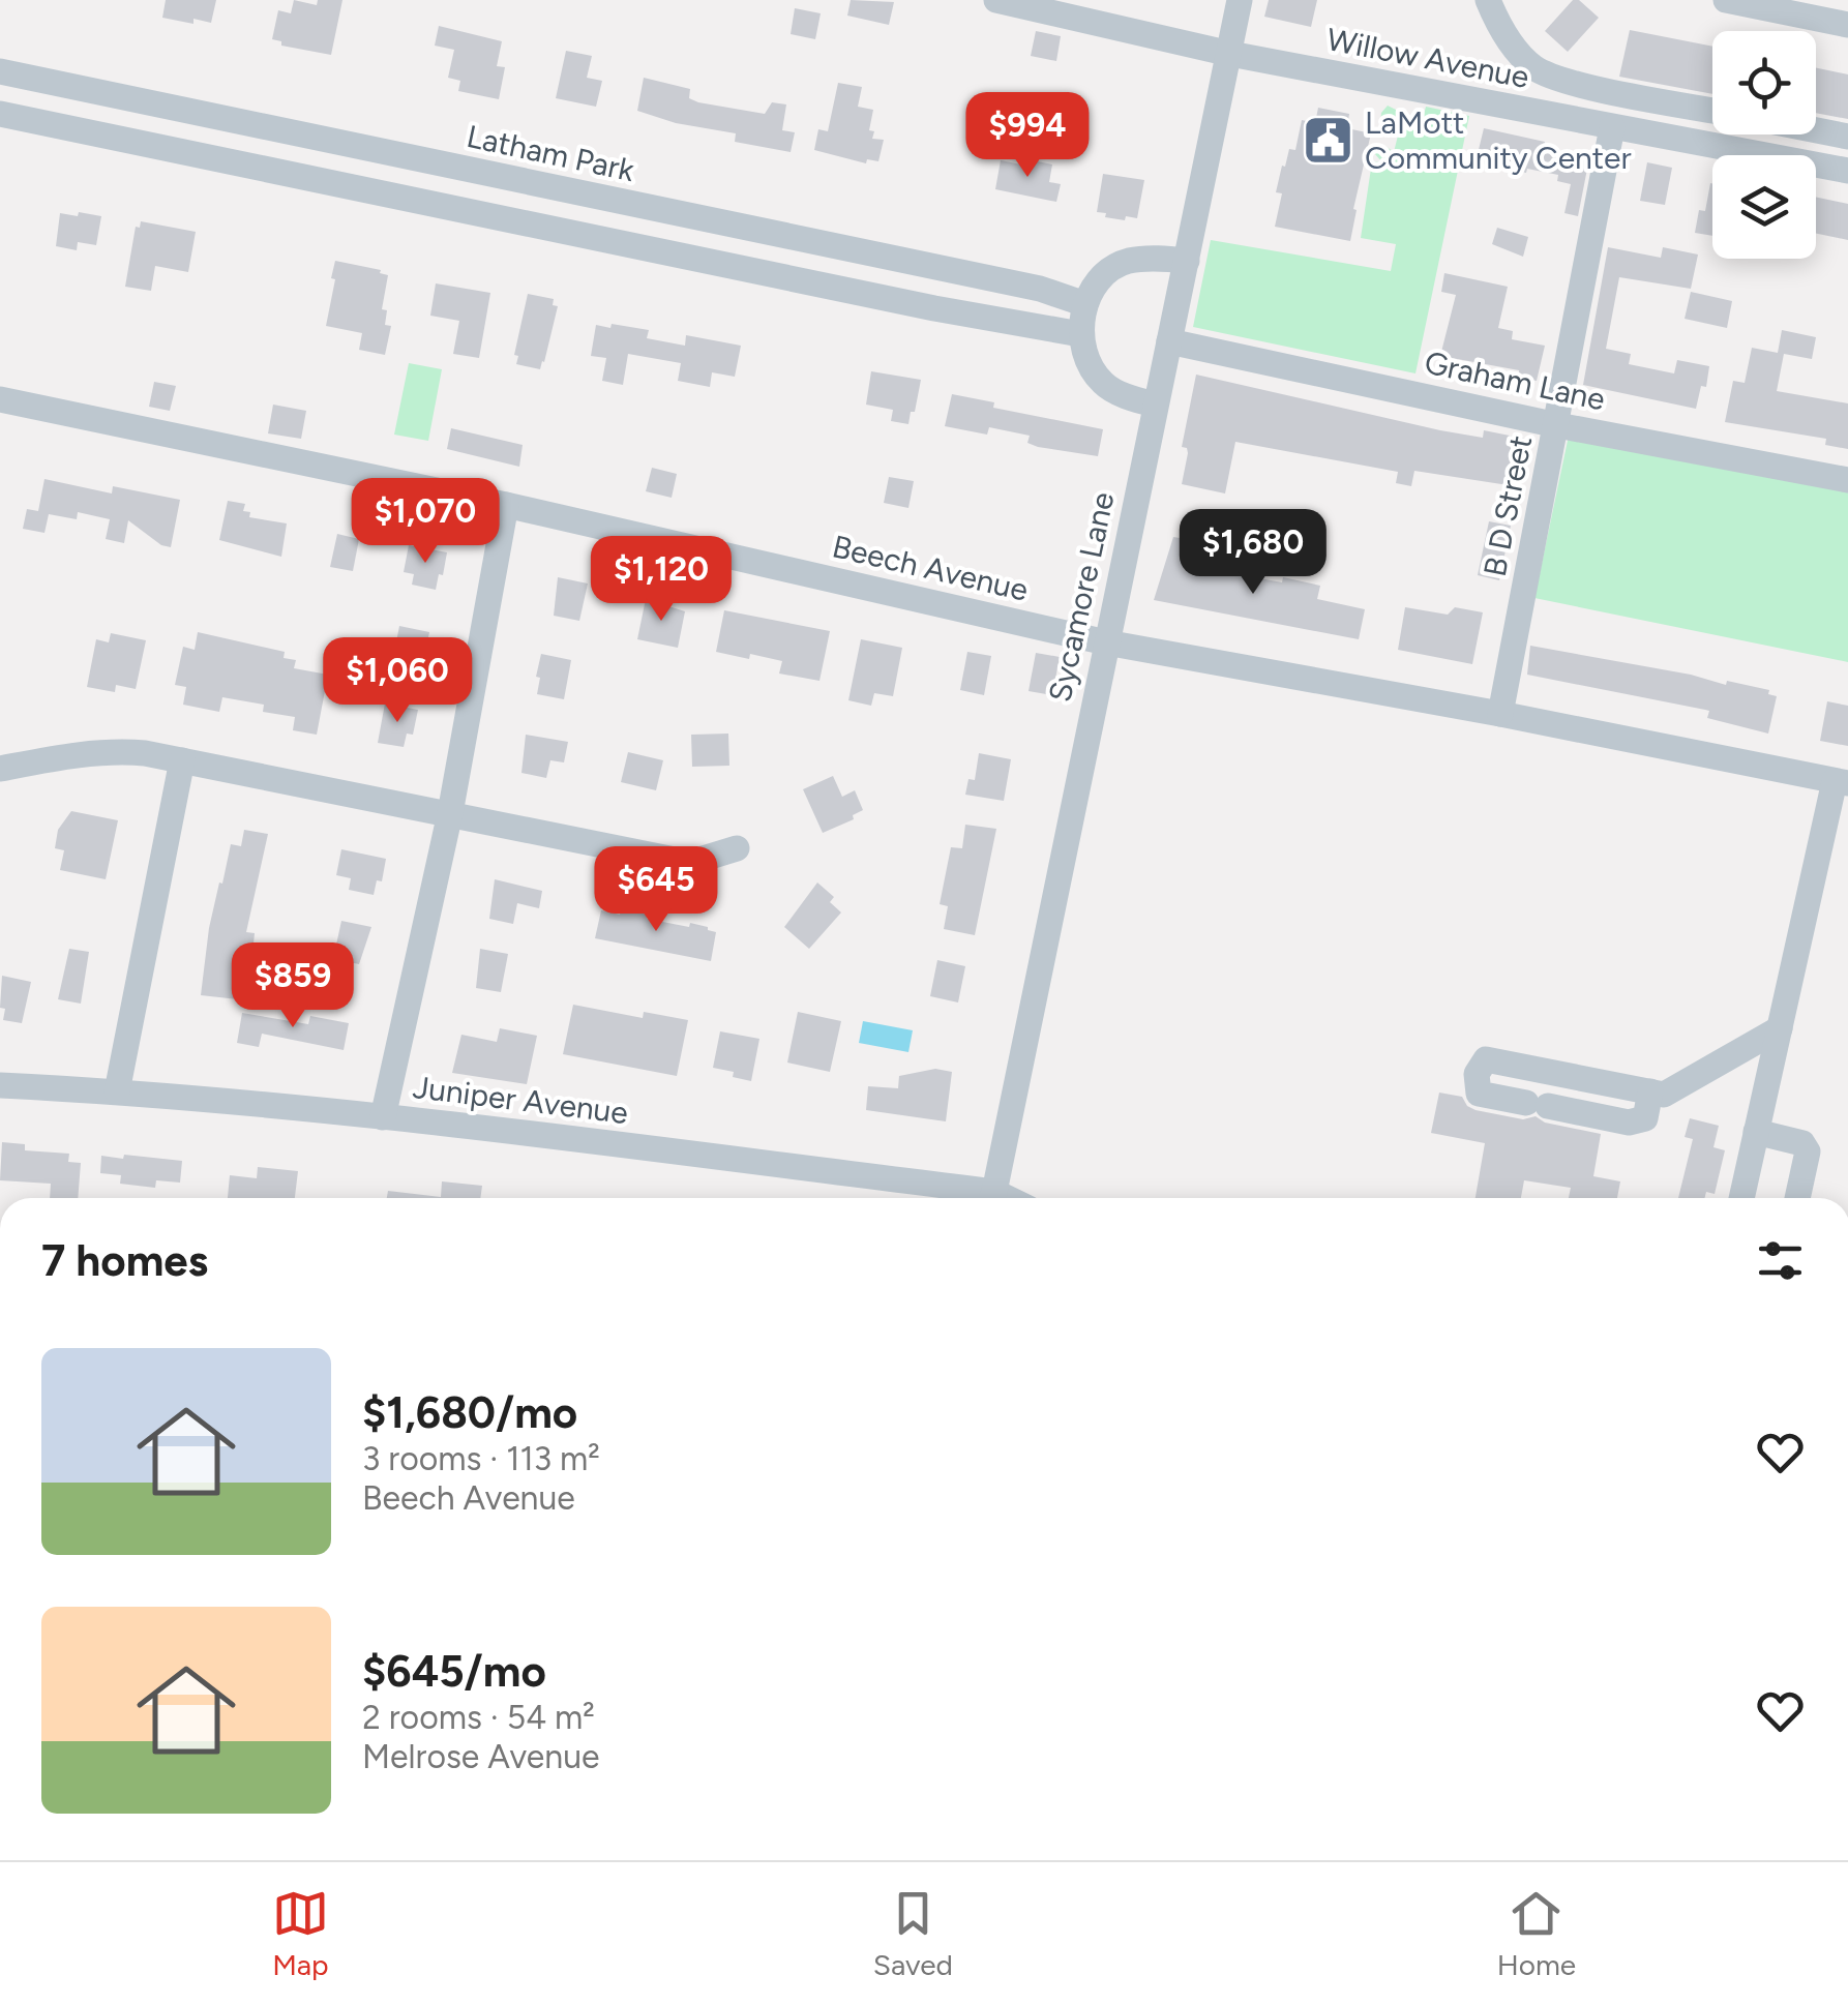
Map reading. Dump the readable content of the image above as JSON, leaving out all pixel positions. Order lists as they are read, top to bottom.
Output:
{
  "streets": {
    "street": [
      "Willow Avenue",
      "Latham Park",
      "Graham Lane",
      "B D Street",
      "Beech Avenue",
      "Sycamore Lane",
      "Juniper Avenue"
    ]
  },
  "crossings": [
    ["Willow Avenue", "B D Street"],
    ["Willow Avenue", "Sycamore Lane"],
    ["Graham Lane", "B D Street"],
    ["Graham Lane", "Sycamore Lane"],
    ["B D Street", "Beech Avenue"],
    ["Beech Avenue", "Sycamore Lane"]
  ],
  "places": {
    "public building": ["LaMott Community Center"]
  },
  "page": {
    "price": [
      "$994",
      "$1,070",
      "$1,680",
      "$1,120",
      "$1,060",
      "$645",
      "$859"
    ],
    "heading": "7 homes",
    "list": [
      {
        "name": "$1,680/mo",
        "note": "3 rooms · 113 m² · Beech Avenue"
      },
      {
        "name": "$645/mo",
        "note": "2 rooms · 54 m² · Melrose Avenue"
      }
    ],
    "tabs": ["Map", "Saved", "Home"]
  }
}
